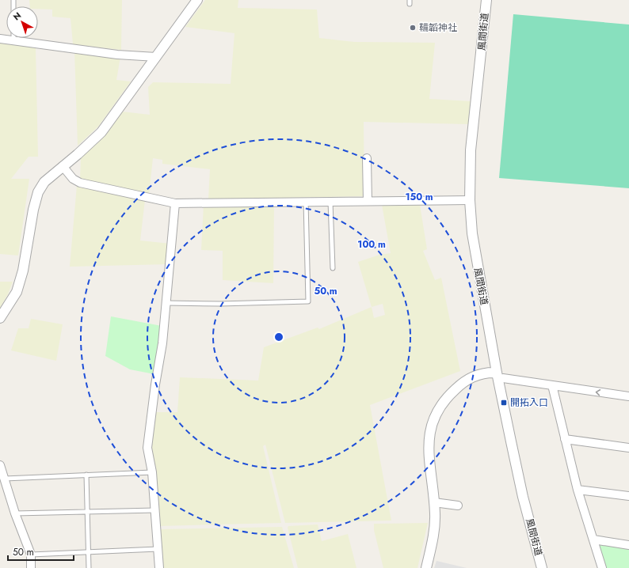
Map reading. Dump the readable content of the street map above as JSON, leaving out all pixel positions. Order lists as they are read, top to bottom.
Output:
{
  "streets": {
    "street": ["風間街道"]
  },
  "places": {
    "other": ["鞴韜神社"],
    "transit": ["開拓入口"]
  },
  "scale_bar": "50 m",
  "north": "top left",
  "rings": ["150 m", "100 m", "50 m"]
}
